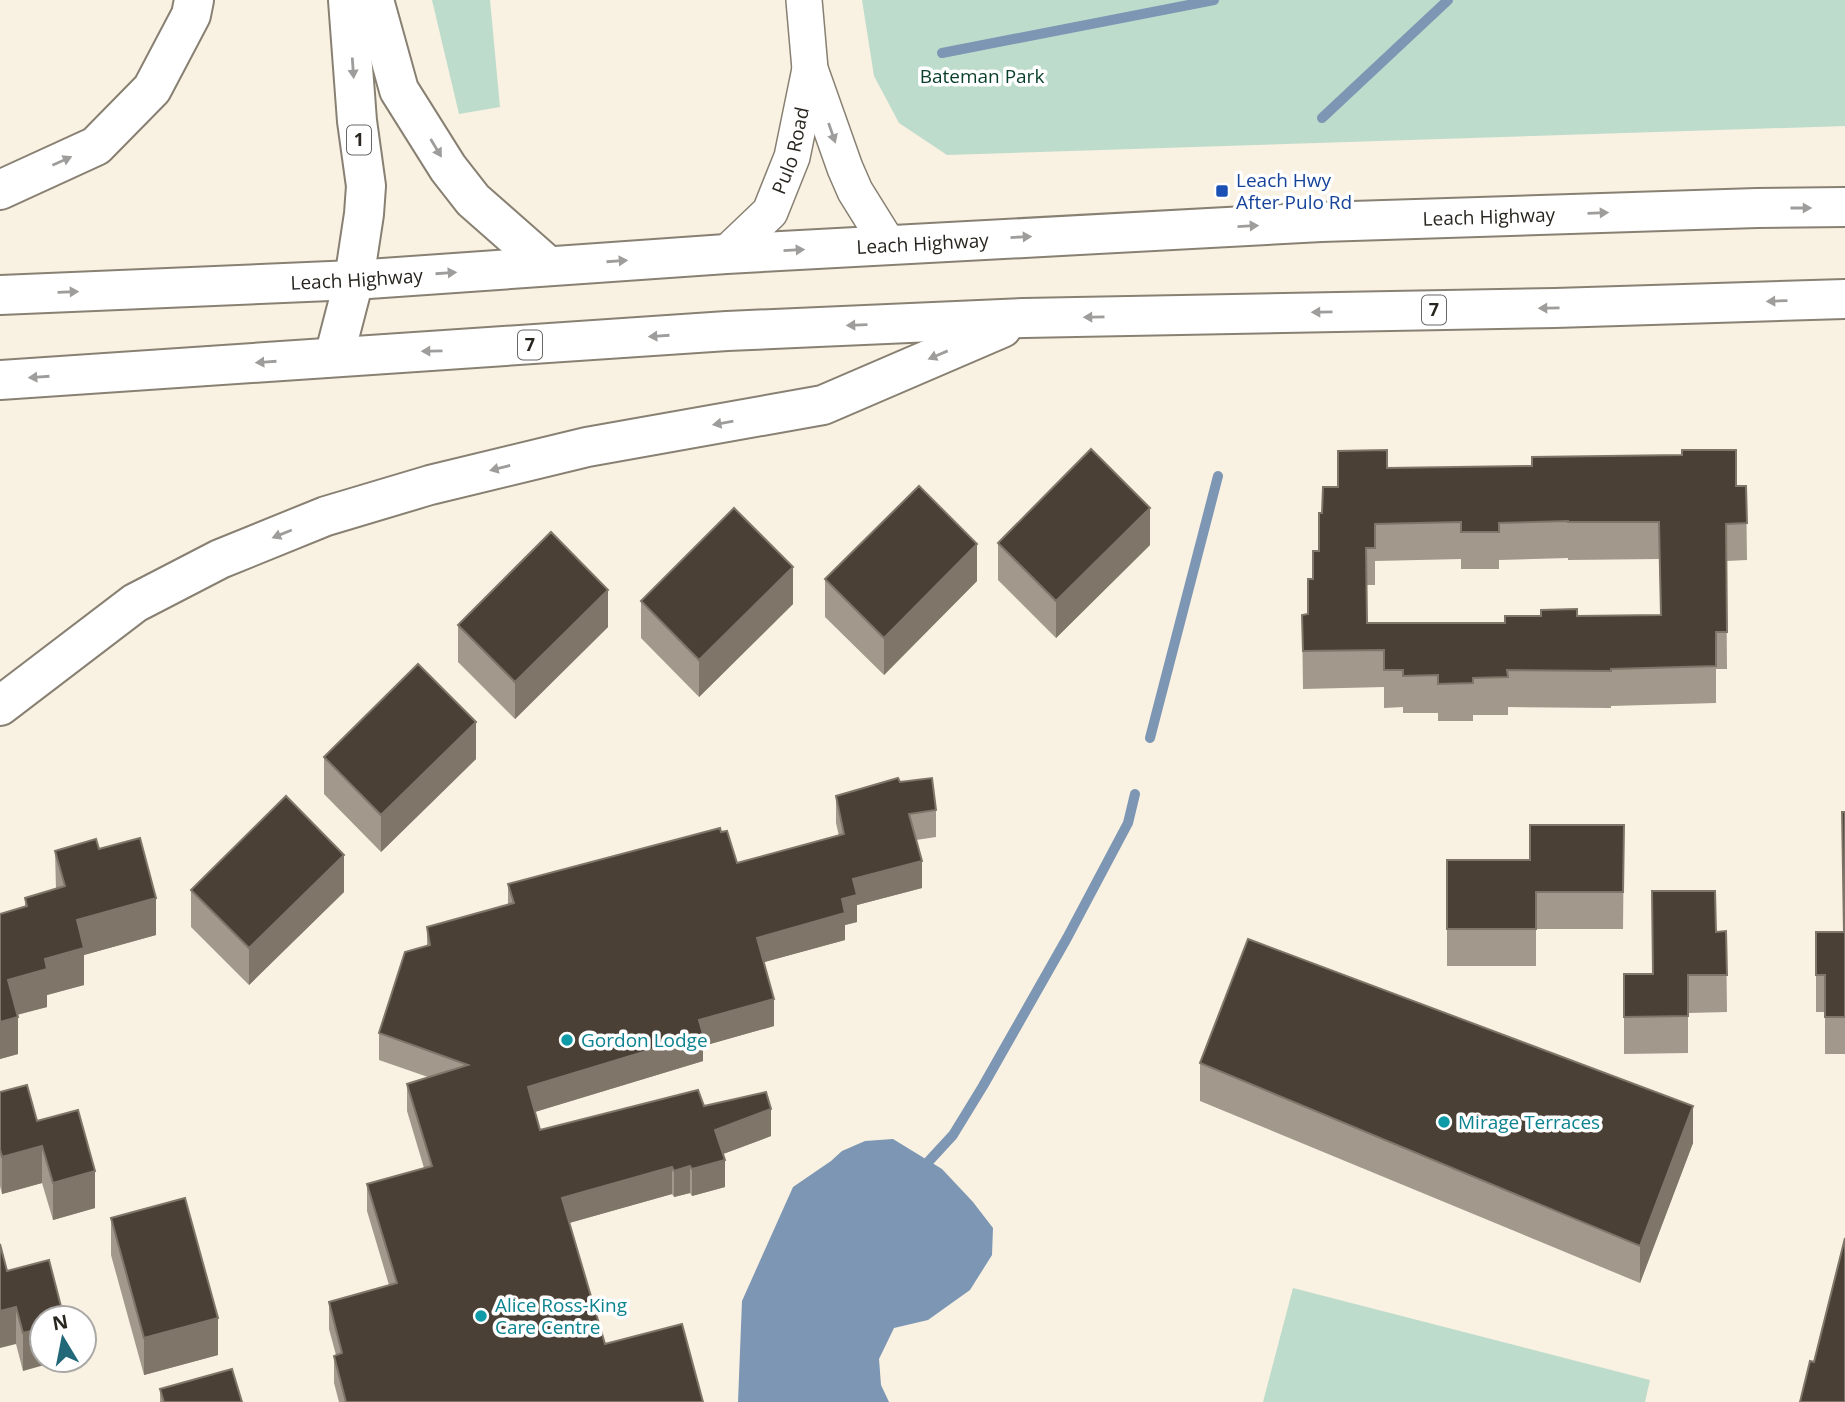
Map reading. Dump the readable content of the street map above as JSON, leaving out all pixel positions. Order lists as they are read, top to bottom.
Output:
{
  "streets": {
    "highway": ["1", "Leach Highway", "7"],
    "street": ["Pulo Road"]
  },
  "crossings": [
    ["1", "Leach Highway"],
    ["1", "7"],
    ["Pulo Road", "Leach Highway"]
  ],
  "one_way": ["Pulo Road"],
  "parks": ["Bateman Park"],
  "places": {
    "transit": ["Leach Hwy After Pulo Rd"],
    "other": ["Gordon Lodge", "Mirage Terraces", "Alice Ross-King Care Centre"]
  },
  "north": "top"
}
